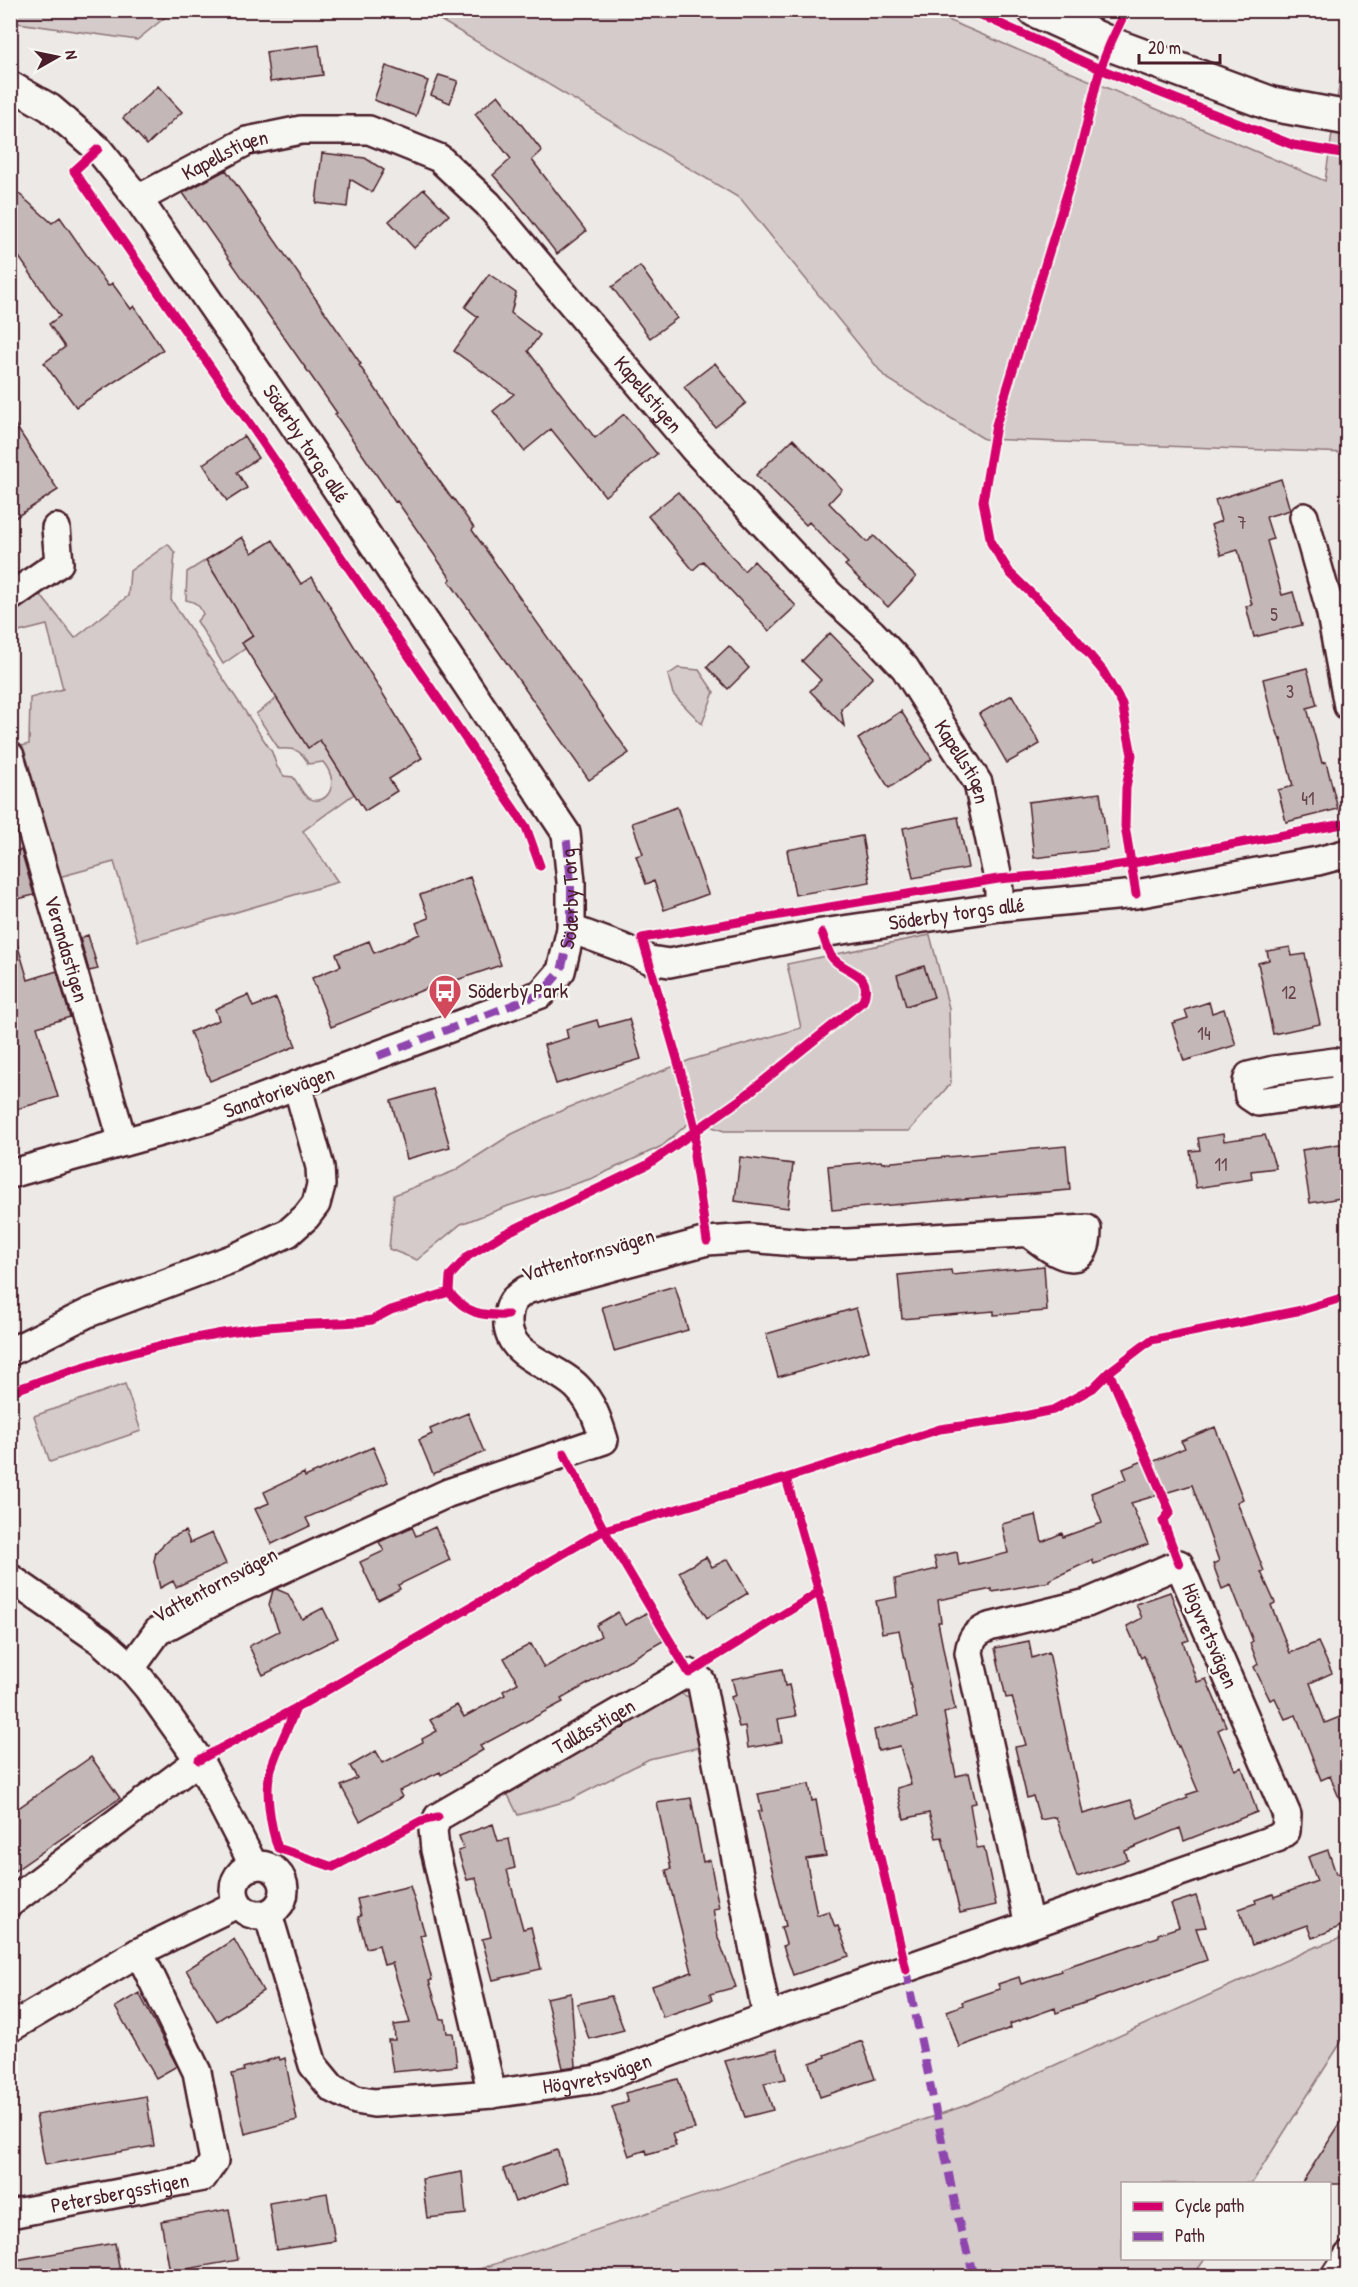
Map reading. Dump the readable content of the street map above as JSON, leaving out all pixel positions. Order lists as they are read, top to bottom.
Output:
{
  "streets": {
    "street": [
      "Kapellstigen",
      "Söderby torgs allé",
      "Söderby Torg",
      "Verandastigen",
      "Sanatorievägen",
      "Vattentornsvägen",
      "Högvretsvägen",
      "Tallåsstigen",
      "Petersbergsstigen"
    ]
  },
  "crossings": [
    ["Kapellstigen", "Söderby torgs allé"],
    ["Söderby torgs allé", "Söderby Torg"],
    ["Söderby Torg", "Sanatorievägen"],
    ["Verandastigen", "Sanatorievägen"],
    ["Högvretsvägen", "Tallåsstigen"]
  ],
  "places": {
    "bus stop": ["Söderby Park"]
  },
  "house_numbers": [
    "7",
    "5",
    "3",
    "41",
    "12",
    "14",
    "11"
  ],
  "legend": ["Cycle path", "Path"],
  "scale_bar": "20 m",
  "north": "right"
}
